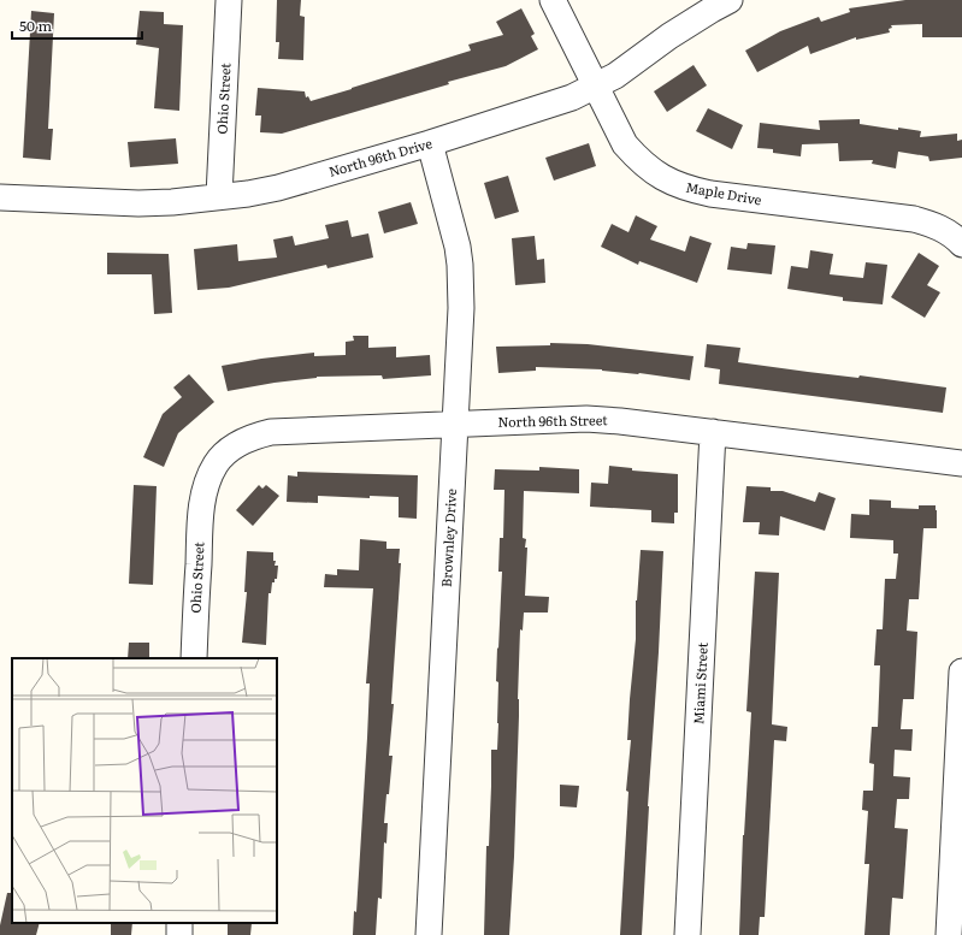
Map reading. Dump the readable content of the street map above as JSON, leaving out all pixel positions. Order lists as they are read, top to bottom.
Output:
{
  "streets": {
    "street": [
      "Ohio Street",
      "North 96th Drive",
      "Maple Drive",
      "North 96th Street",
      "Brownley Drive",
      "Miami Street"
    ]
  },
  "crossings": [
    ["Ohio Street", "North 96th Drive"],
    ["Ohio Street", "North 96th Street"],
    ["North 96th Drive", "Maple Drive"],
    ["North 96th Drive", "Brownley Drive"],
    ["North 96th Street", "Brownley Drive"],
    ["North 96th Street", "Miami Street"]
  ],
  "scale_bar": "50 m"
}
